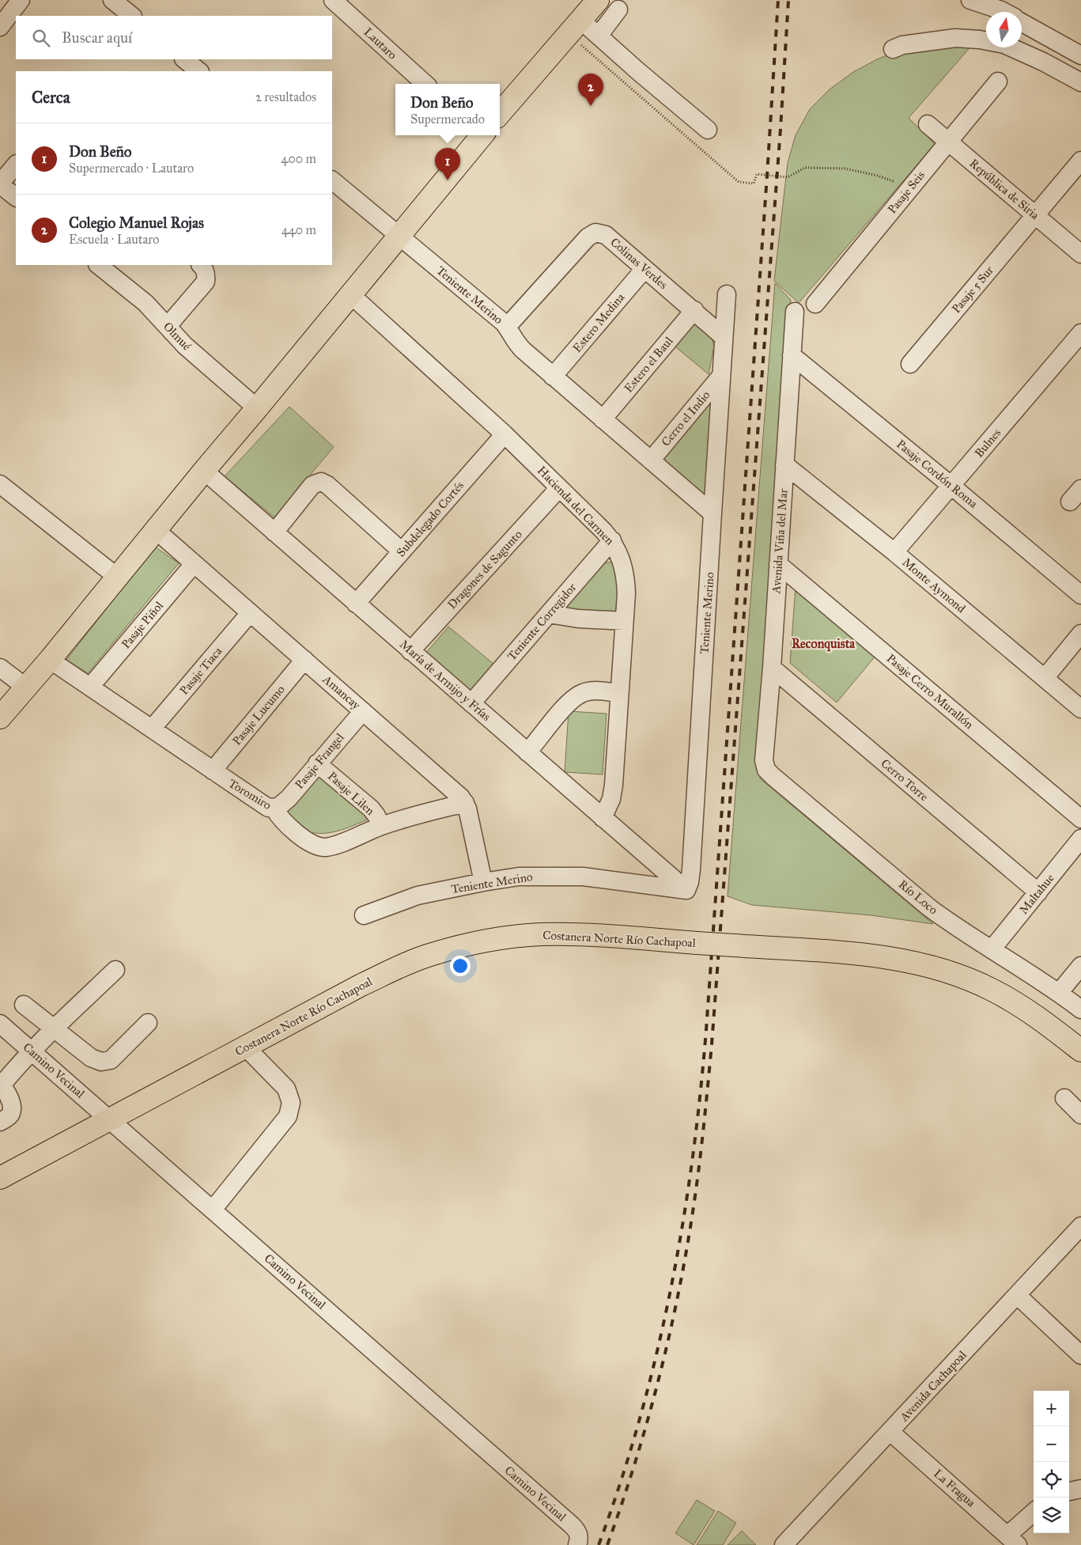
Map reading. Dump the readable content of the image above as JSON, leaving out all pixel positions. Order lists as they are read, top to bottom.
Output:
{
  "streets": {
    "main road": ["Costanera Norte Río Cachapoal"],
    "street": [
      "Lautaro",
      "República de Siria",
      "Pasaje Seis",
      "Colinas Verdes",
      "Pasaje 5 Sur",
      "Teniente Merino",
      "Estero Medina",
      "Olmué",
      "Estero el Baul",
      "Cerro el Indio",
      "Bulnes",
      "Pasaje Cordón Roma",
      "Hacienda del Carmen",
      "Subdelegado Cortés",
      "Avenida Viña del Mar",
      "Dragones de Sagunto",
      "Monte Aymond",
      "Teniente Corregidor",
      "Pasaje Piñol",
      "Pasaje Tiaca",
      "María de Armijo y Frías",
      "Pasaje Cerro Murallón",
      "Amancay",
      "Pasaje Lucumo",
      "Pasaje Frangel",
      "Cerro Torre",
      "Pasaje Lilen",
      "Toromiro",
      "Maltahue",
      "Río Loco",
      "Camino Vecinal",
      "Avenida Cachapoal",
      "La Fragua"
    ]
  },
  "crossings": [
    ["República de Siria", "Pasaje Seis"],
    ["República de Siria", "Pasaje 5 Sur"],
    ["Colinas Verdes", "Teniente Merino"],
    ["Colinas Verdes", "Estero Medina"],
    ["Colinas Verdes", "Estero el Baul"],
    ["Teniente Merino", "Estero Medina"],
    ["Teniente Merino", "Estero el Baul"],
    ["Teniente Merino", "Cerro el Indio"],
    ["Teniente Merino", "María de Armijo y Frías"],
    ["Teniente Merino", "Amancay"],
    ["Bulnes", "Pasaje Cordón Roma"],
    ["Bulnes", "Monte Aymond"],
    ["Pasaje Cordón Roma", "Avenida Viña del Mar"],
    ["Hacienda del Carmen", "Subdelegado Cortés"],
    ["Hacienda del Carmen", "Dragones de Sagunto"],
    ["Hacienda del Carmen", "Teniente Corregidor"],
    ["Hacienda del Carmen", "María de Armijo y Frías"],
    ["Subdelegado Cortés", "María de Armijo y Frías"],
    ["Avenida Viña del Mar", "Monte Aymond"],
    ["Avenida Viña del Mar", "Pasaje Cerro Murallón"],
    ["Avenida Viña del Mar", "Cerro Torre"],
    ["Avenida Viña del Mar", "Río Loco"],
    ["Dragones de Sagunto", "María de Armijo y Frías"],
    ["Teniente Corregidor", "María de Armijo y Frías"],
    ["Pasaje Piñol", "Amancay"],
    ["Pasaje Piñol", "Toromiro"],
    ["Pasaje Tiaca", "Amancay"],
    ["Pasaje Tiaca", "Toromiro"],
    ["Amancay", "Pasaje Lucumo"],
    ["Amancay", "Pasaje Frangel"],
    ["Amancay", "Toromiro"],
    ["Pasaje Lucumo", "Toromiro"],
    ["Pasaje Frangel", "Pasaje Lilen"],
    ["Pasaje Frangel", "Toromiro"],
    ["Cerro Torre", "Maltahue"],
    ["Pasaje Lilen", "Toromiro"],
    ["Maltahue", "Río Loco"],
    ["Costanera Norte Río Cachapoal", "Camino Vecinal"],
    ["Avenida Cachapoal", "La Fragua"]
  ],
  "districts": ["Reconquista"],
  "north": "top",
  "page": {
    "search": "Buscar aquí",
    "heading": ["Cerca", "2 resultados"],
    "pins": ["2", "1"],
    "popup": ["Don Beño", "Supermercado"],
    "list": [
      {
        "mark": "1",
        "name": "Don Beño",
        "note": "Supermercado · Lautaro",
        "value": "400 m"
      },
      {
        "mark": "2",
        "name": "Colegio Manuel Rojas",
        "note": "Escuela · Lautaro",
        "value": "440 m"
      }
    ],
    "map_buttons": ["+", "−"]
  }
}
